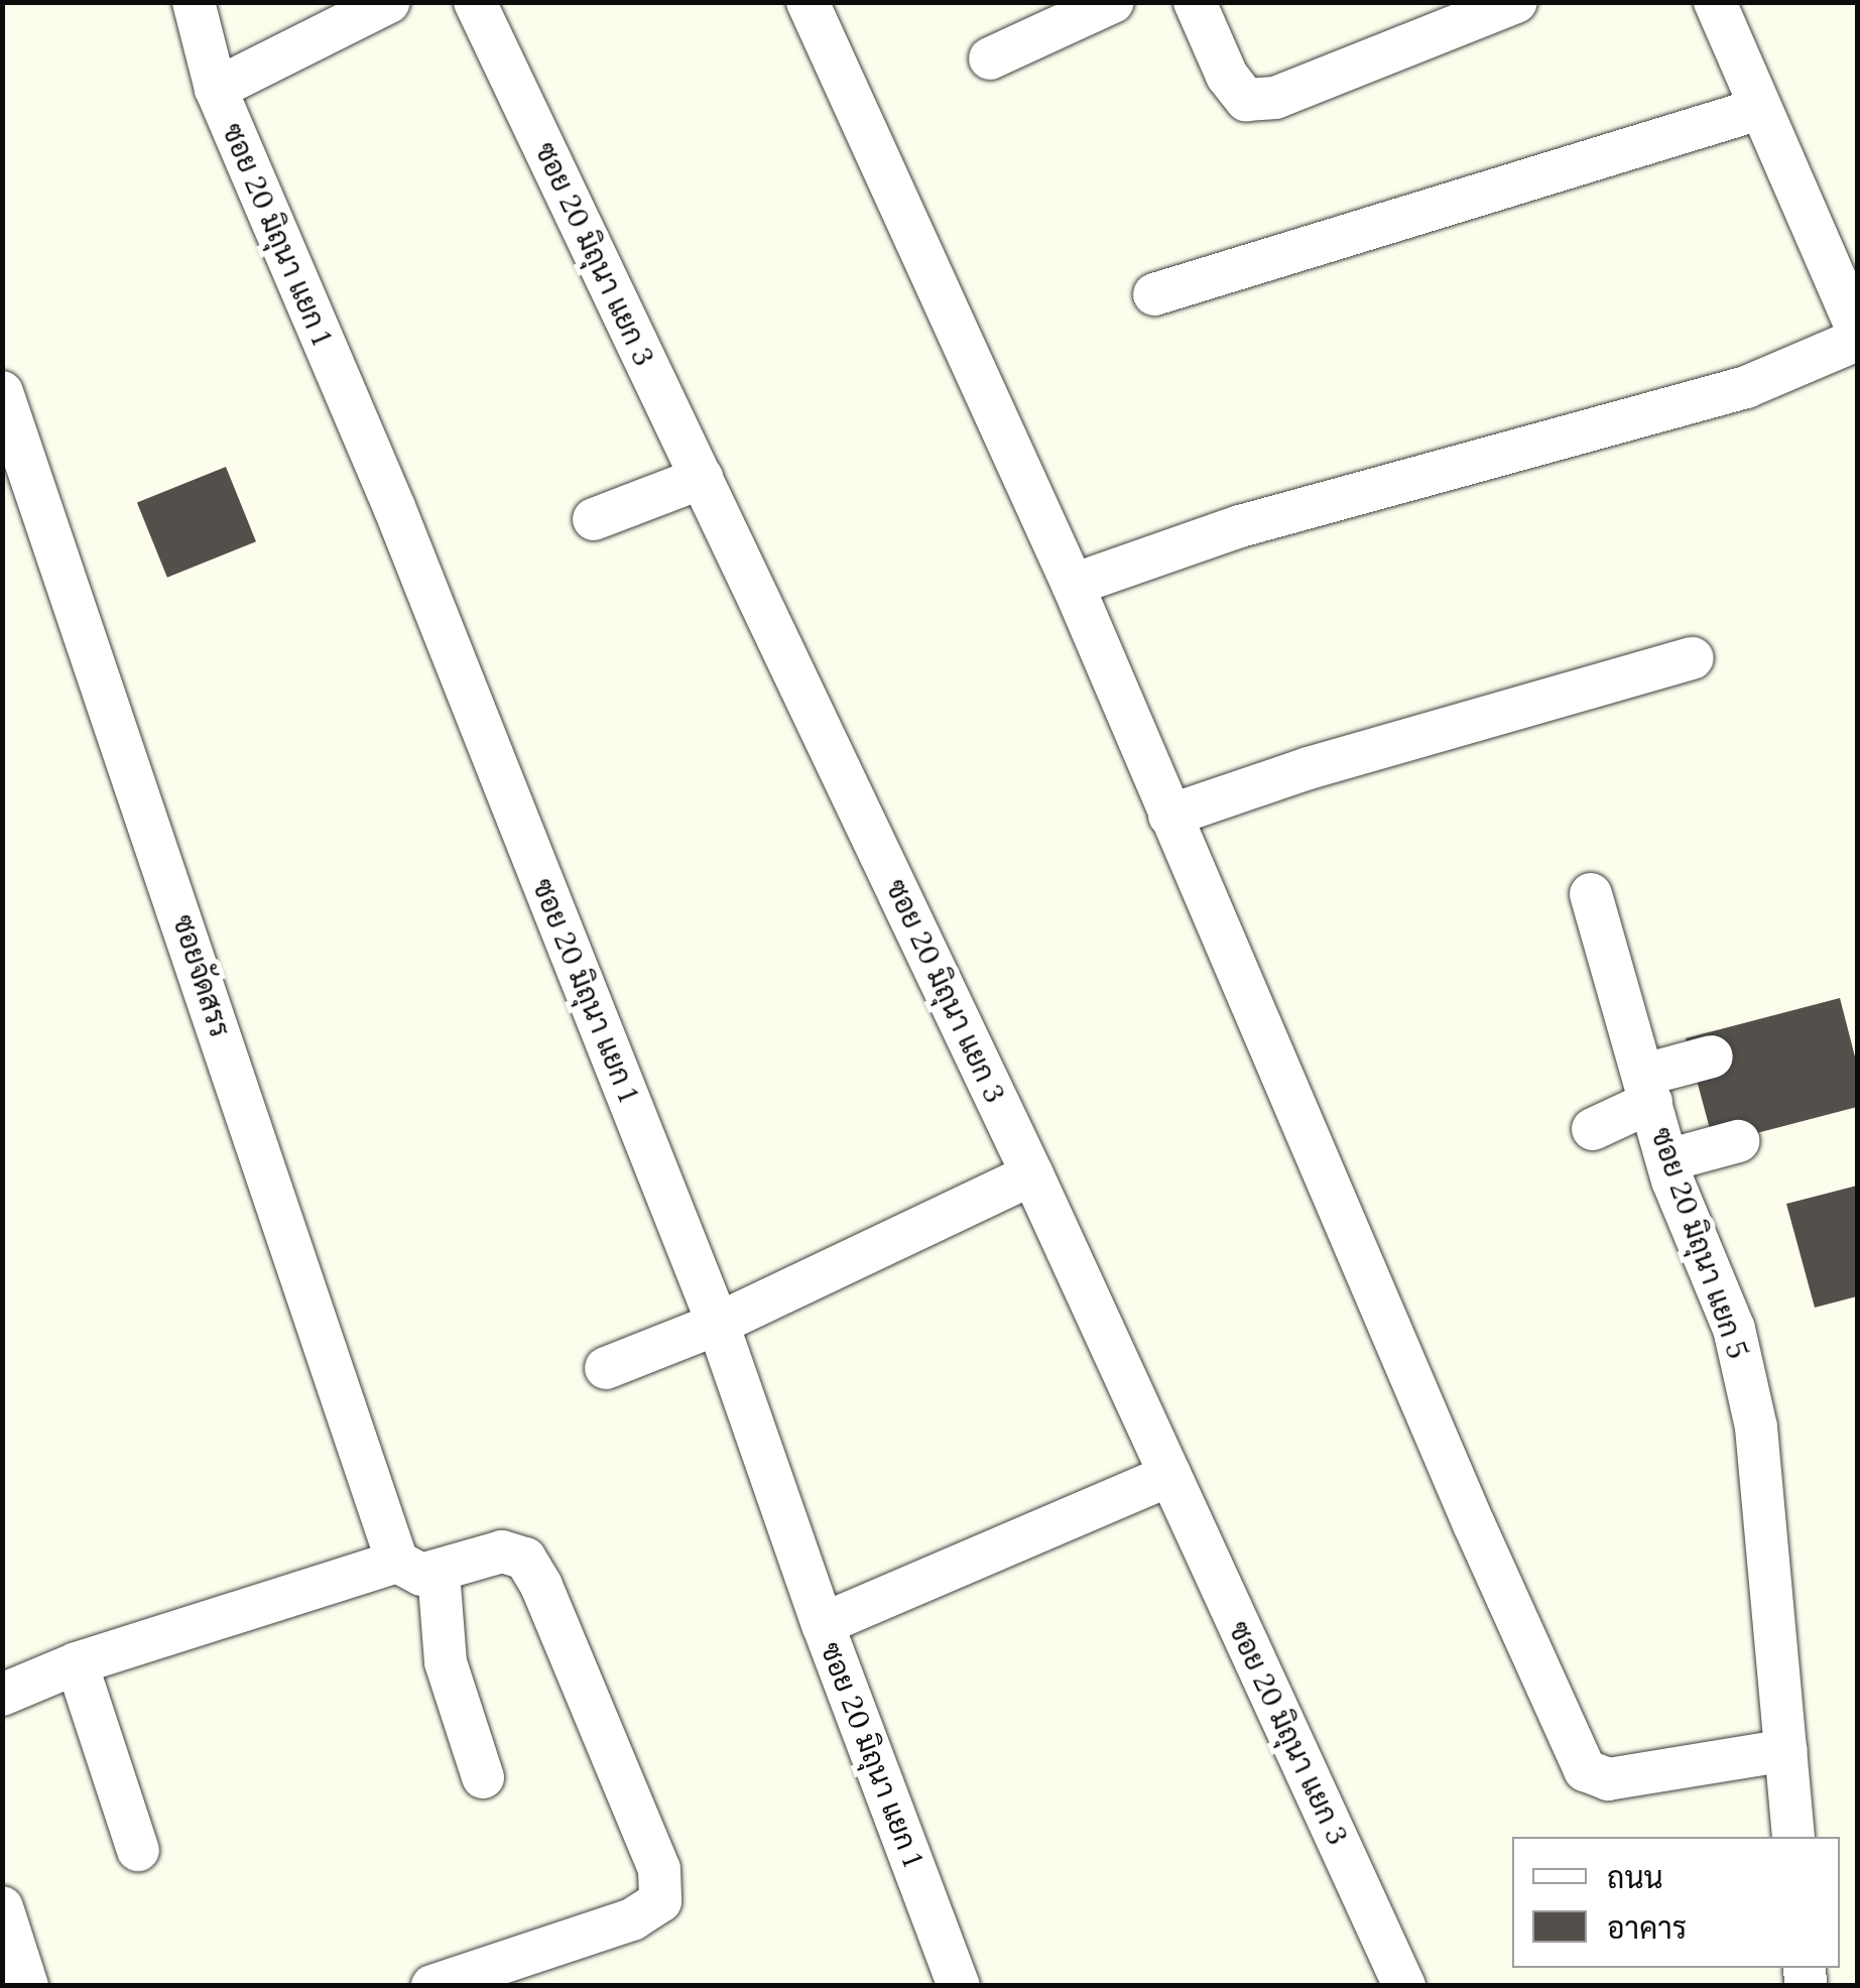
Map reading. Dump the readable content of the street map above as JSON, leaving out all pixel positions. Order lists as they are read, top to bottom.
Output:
{
  "streets": {
    "street": [
      "ซอย 20 มิถุนา แยก 1",
      "ซอย 20 มิถุนา แยก 3",
      "ซอยจัดสรร",
      "ซอย 20 มิถุนา แยก 5"
    ]
  },
  "legend": ["ถนน", "อาคาร"]
}
